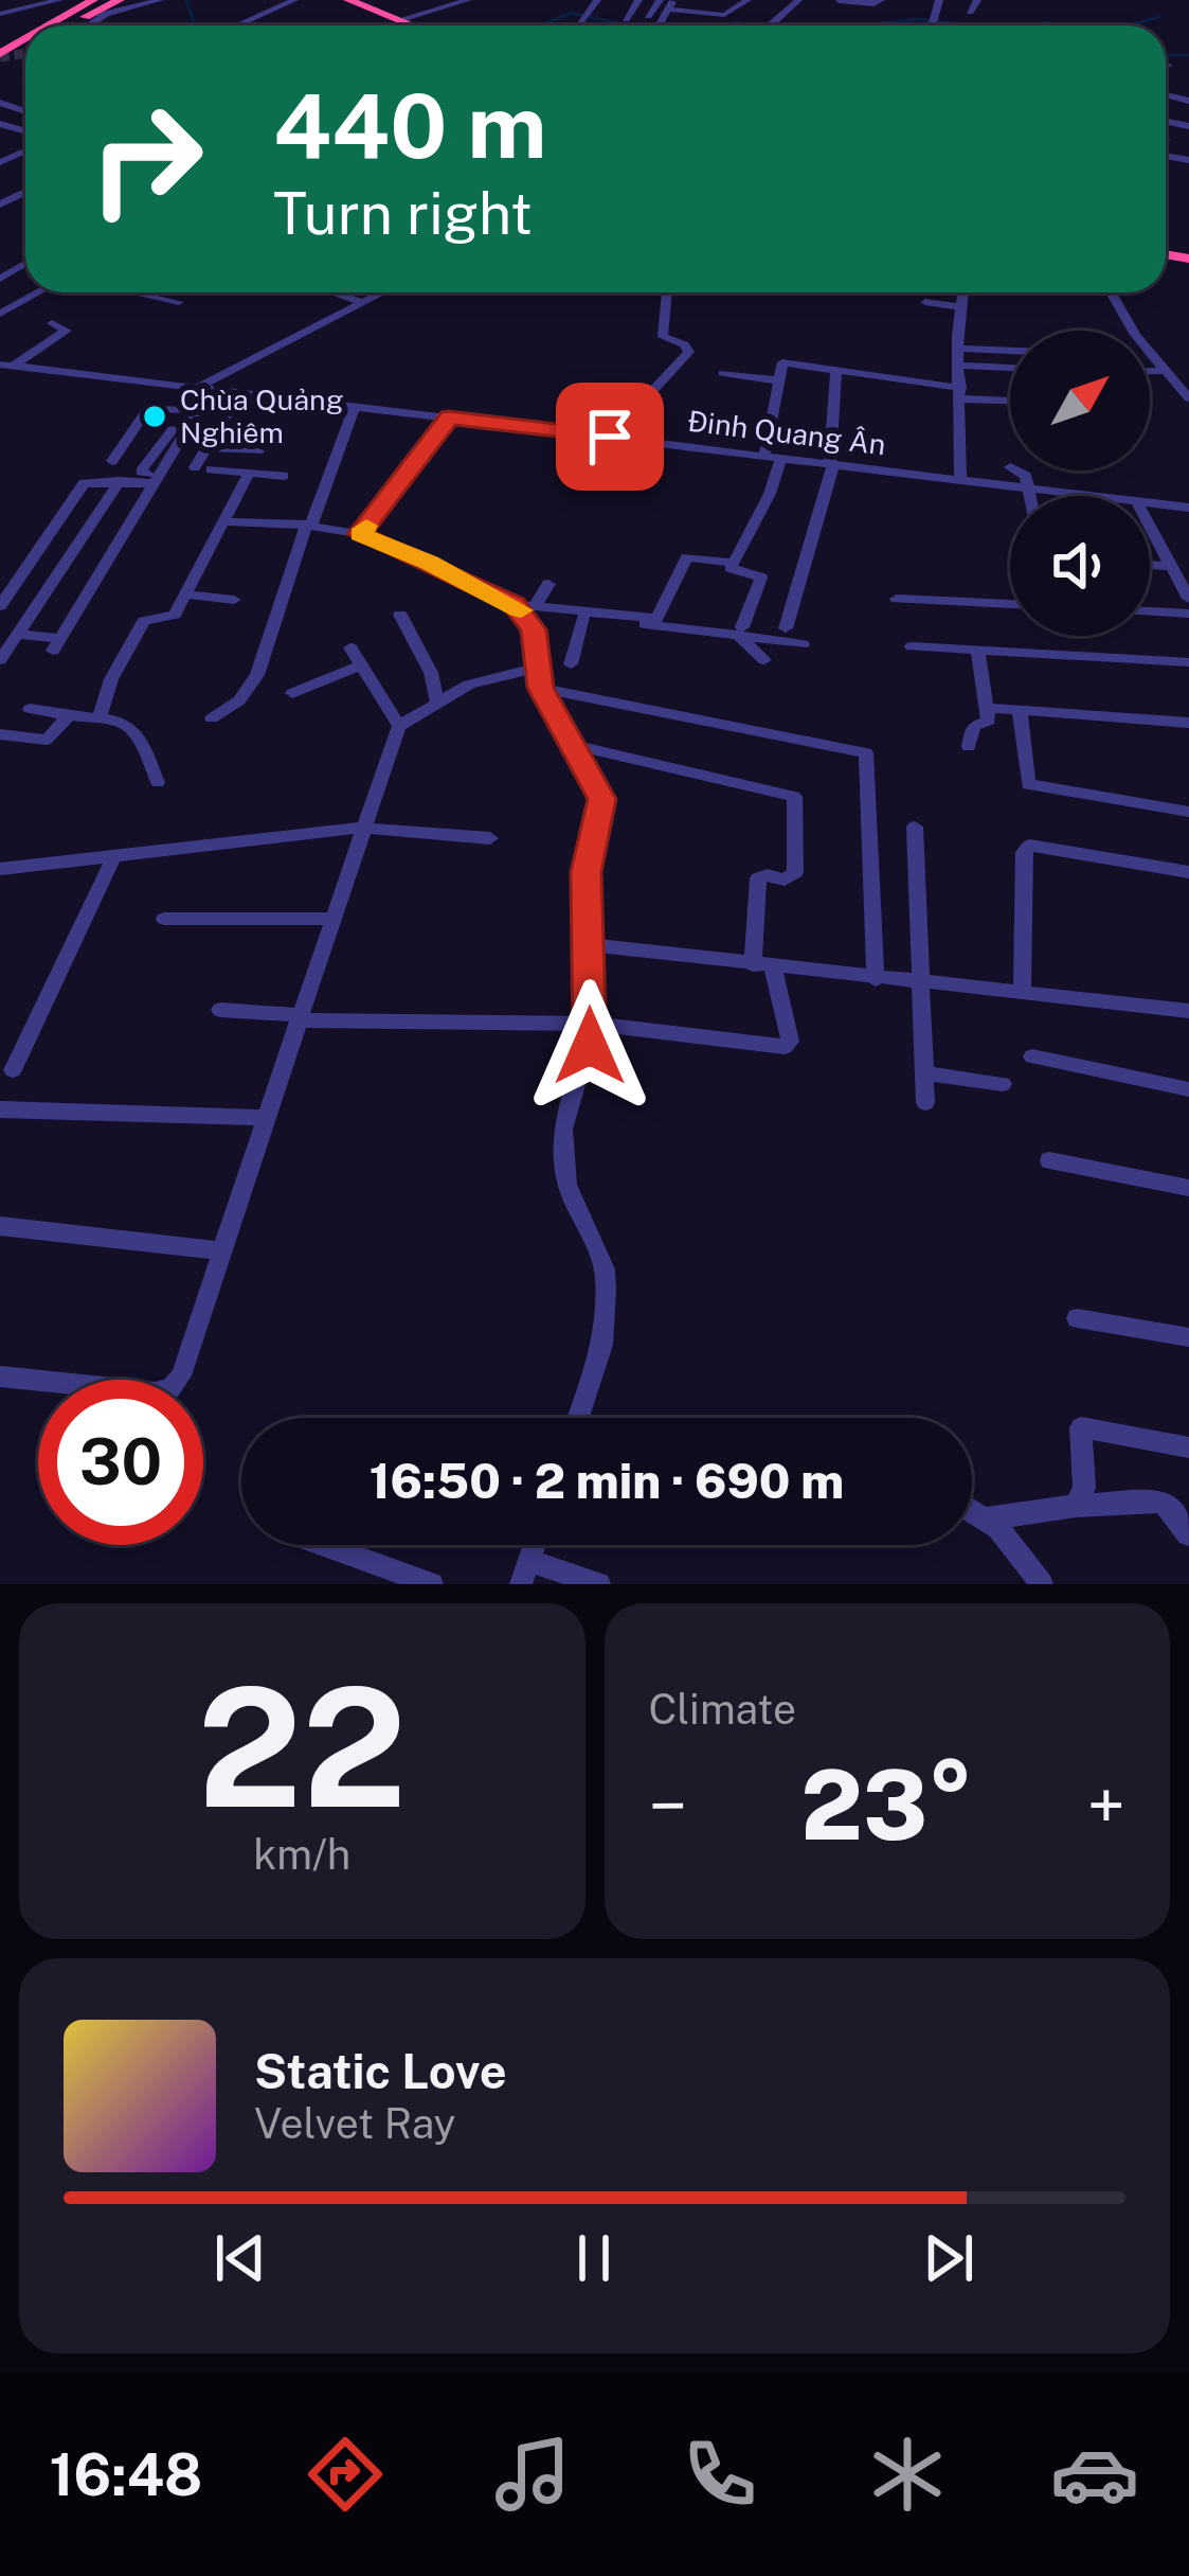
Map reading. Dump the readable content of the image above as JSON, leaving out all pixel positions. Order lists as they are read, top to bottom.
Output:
{
  "streets": {
    "street": ["Đinh Quang Ân"]
  },
  "places": ["Chùa Quảng Nghiêm"],
  "north": "top right",
  "page": {
    "turn": ["440 m", "Turn right"],
    "limit": "30",
    "trip": "16:50 · 2 min · 690 m",
    "tile": [
      ["22", "km/h"],
      "Climate"
    ],
    "heat": ["−", "23°", "+"],
    "song": ["Static Love", "Velvet Ray"],
    "tabs": "16:48"
  }
}
